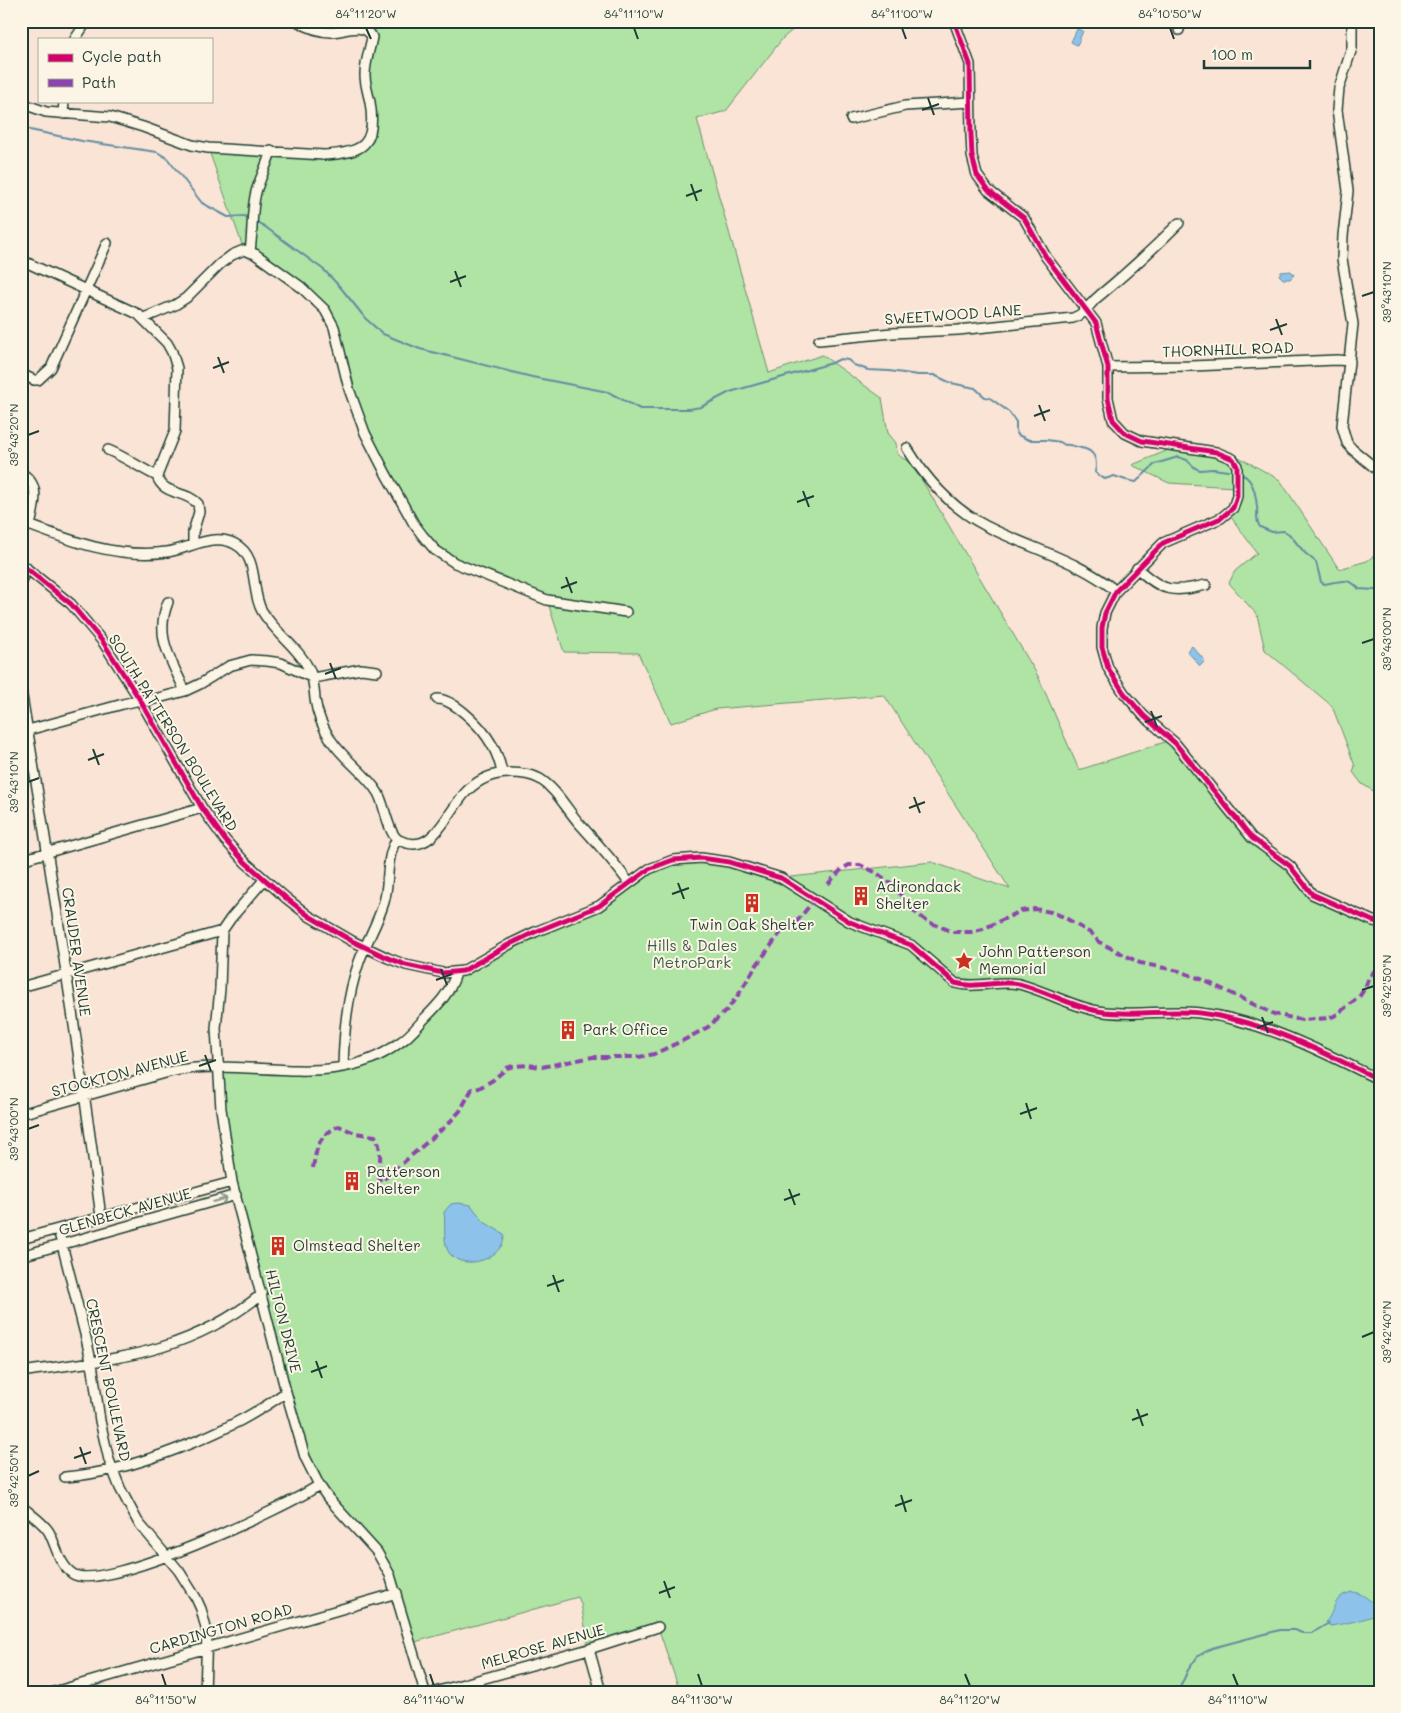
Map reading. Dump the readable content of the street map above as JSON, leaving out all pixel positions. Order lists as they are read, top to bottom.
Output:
{
  "streets": {
    "street": [
      "SWEETWOOD LANE",
      "THORNHILL ROAD",
      "SOUTH PATTERSON BOULEVARD",
      "CRAUDER AVENUE",
      "STOCKTON AVENUE",
      "GLENBECK AVENUE",
      "HILTON DRIVE",
      "CRESCENT BOULEVARD",
      "CARDINGTON ROAD",
      "MELROSE AVENUE"
    ]
  },
  "crossings": [
    ["SOUTH PATTERSON BOULEVARD", "STOCKTON AVENUE"],
    ["CRAUDER AVENUE", "STOCKTON AVENUE"],
    ["CRAUDER AVENUE", "GLENBECK AVENUE"],
    ["STOCKTON AVENUE", "HILTON DRIVE"],
    ["GLENBECK AVENUE", "HILTON DRIVE"],
    ["GLENBECK AVENUE", "CRESCENT BOULEVARD"],
    ["HILTON DRIVE", "CARDINGTON ROAD"],
    ["CRESCENT BOULEVARD", "CARDINGTON ROAD"]
  ],
  "parks": ["Hills & Dales MetroPark"],
  "places": {
    "building": [
      "Adirondack Shelter",
      "Twin Oak Shelter",
      "Park Office",
      "Patterson Shelter",
      "Olmstead Shelter"
    ],
    "place": ["John Patterson Memorial"]
  },
  "legend": ["Cycle path", "Path"],
  "scale_bar": "100 m",
  "coordinates": [
    "84°11'20\"W",
    "84°11'10\"W",
    "84°11'00\"W",
    "84°10'50\"W",
    "39°43'10\"N",
    "39°43'20\"N",
    "39°43'00\"N",
    "39°42'50\"N",
    "39°42'40\"N",
    "84°11'50\"W",
    "84°11'40\"W",
    "84°11'30\"W"
  ]
}
